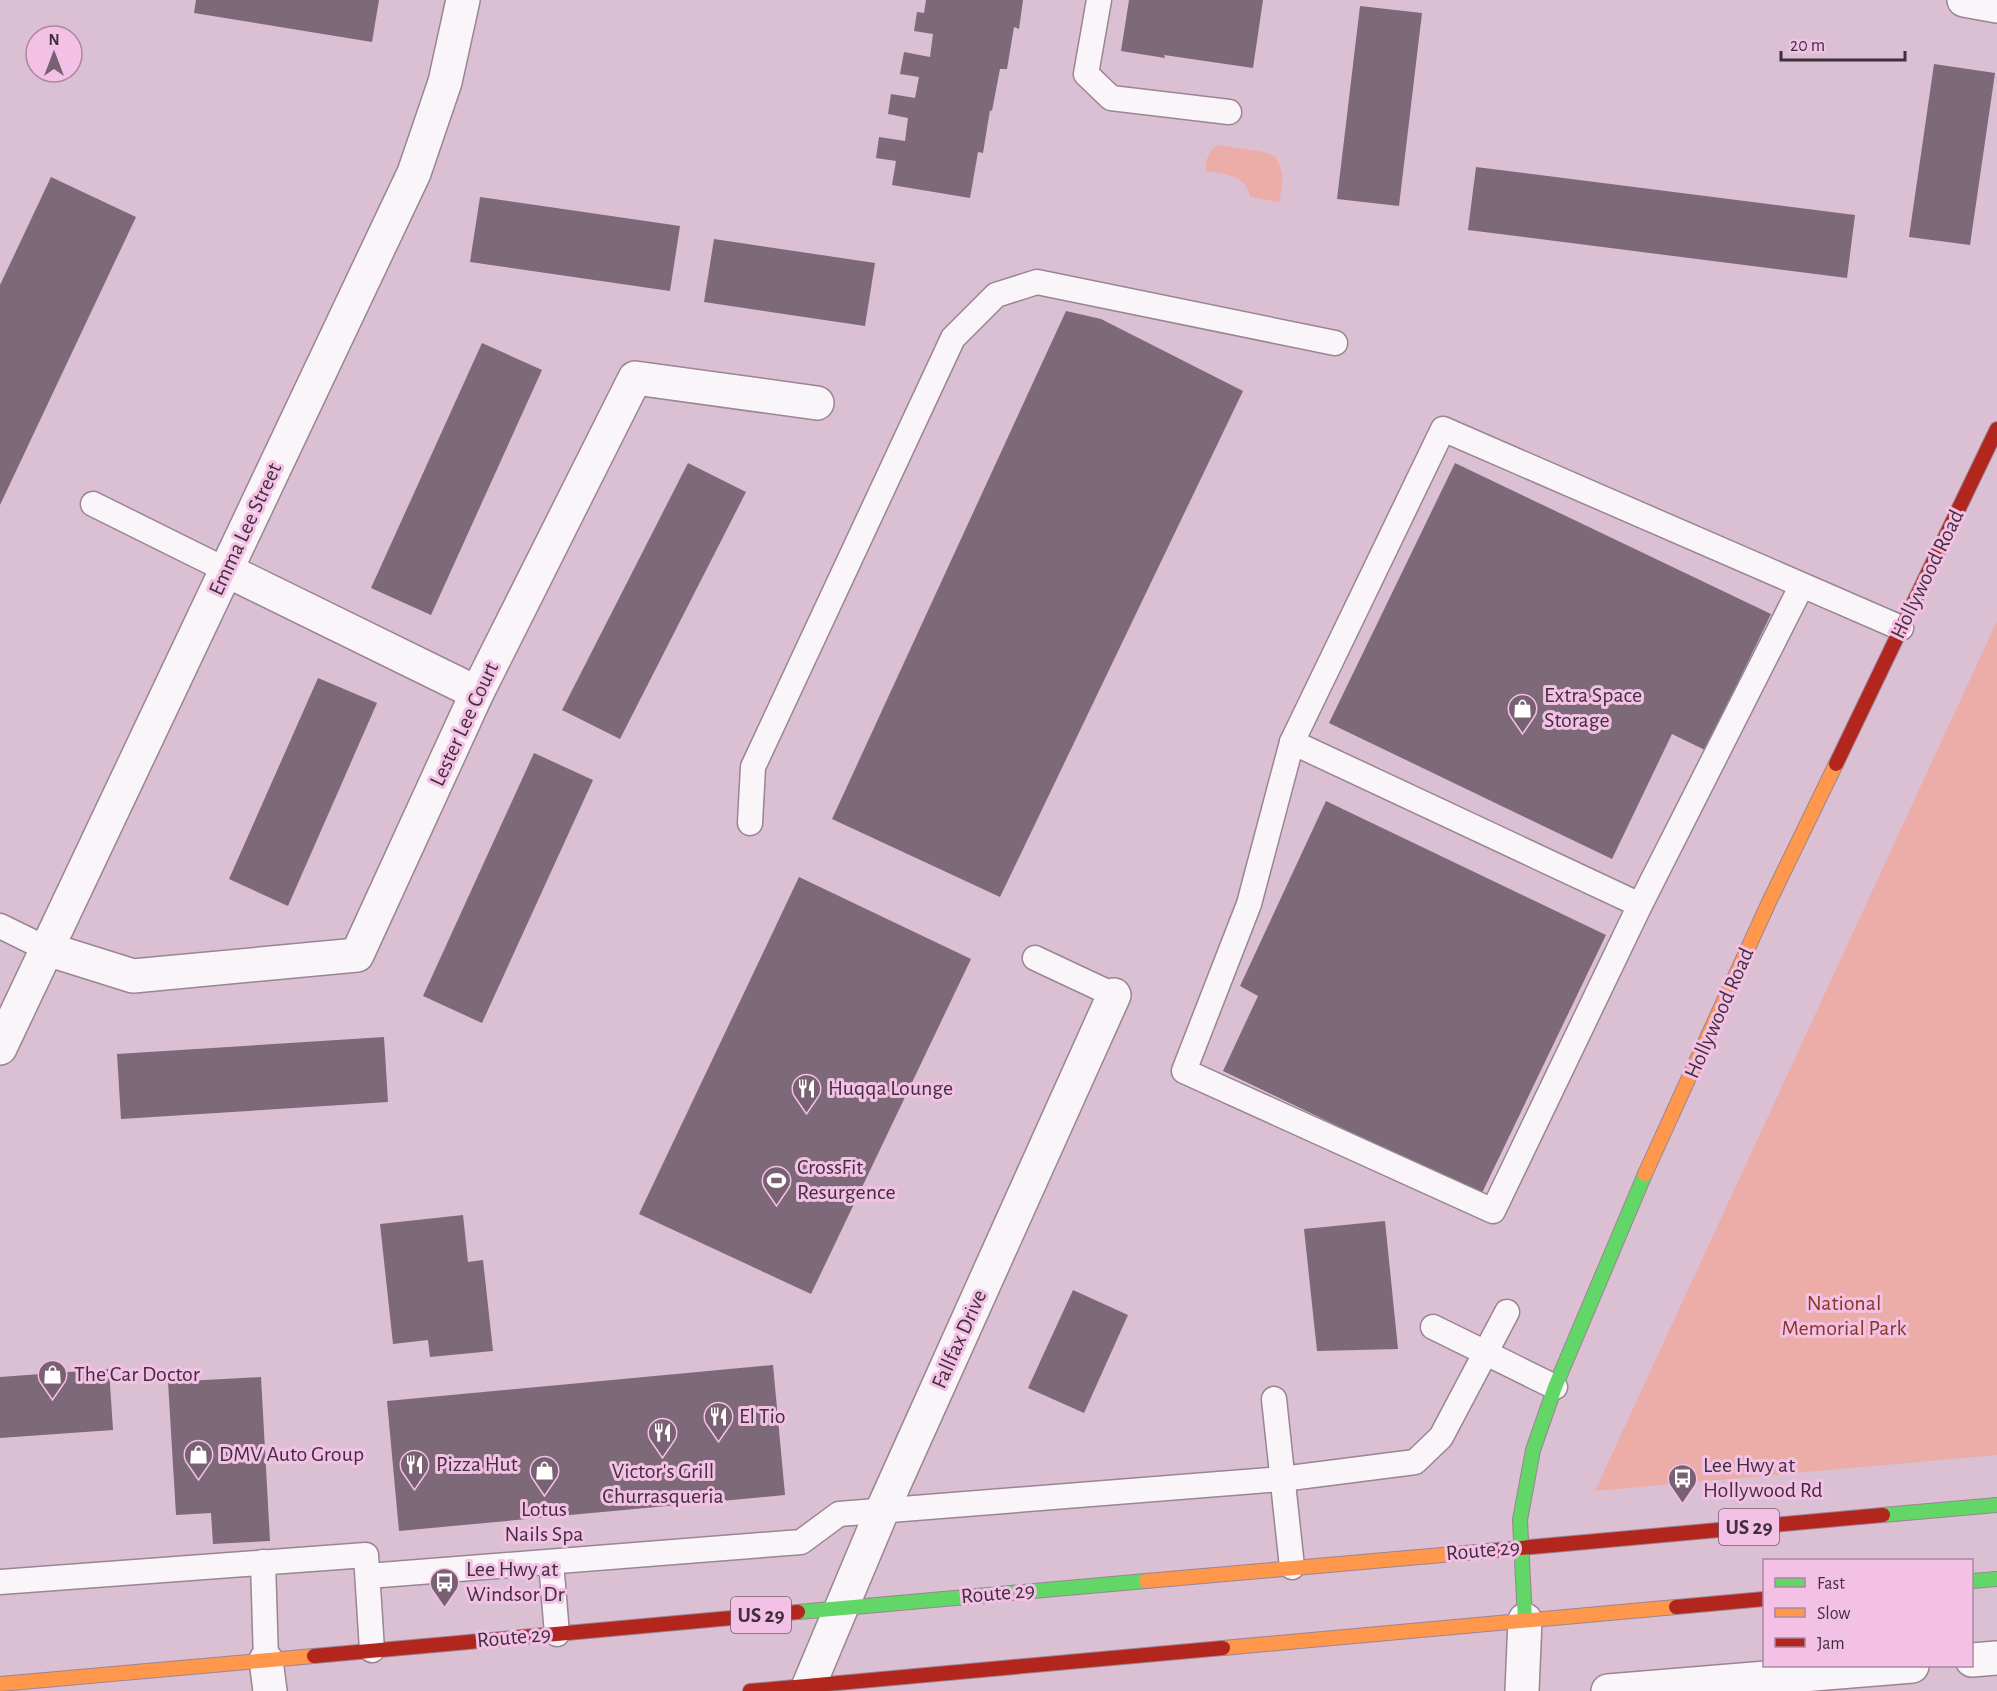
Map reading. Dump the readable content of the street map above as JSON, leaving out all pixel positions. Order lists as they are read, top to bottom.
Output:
{
  "streets": {
    "main road": ["Hollywood Road", "US 29", "Route 29"],
    "street": ["Emma Lee Street", "Lester Lee Court", "Fallfax Drive"]
  },
  "crossings": [
    ["Emma Lee Street", "Lester Lee Court"],
    ["Hollywood Road", "Route 29"],
    ["Fallfax Drive", "Route 29"]
  ],
  "parks": ["National Memorial Park"],
  "places": {
    "shop": [
      "Extra Space Storage",
      "The Car Doctor",
      "DMV Auto Group",
      "Lotus Nails Spa"
    ],
    "restaurant": [
      "Huqqa Lounge",
      "El Tio",
      "Victor's Grill Churrasqueria",
      "Pizza Hut"
    ],
    "sports": ["CrossFit Resurgence"],
    "bus stop": ["Lee Hwy at Hollywood Rd", "Lee Hwy at Windsor Dr"]
  },
  "legend": ["Fast", "Slow", "Jam"],
  "scale_bar": "20 m",
  "north": "top"
}
